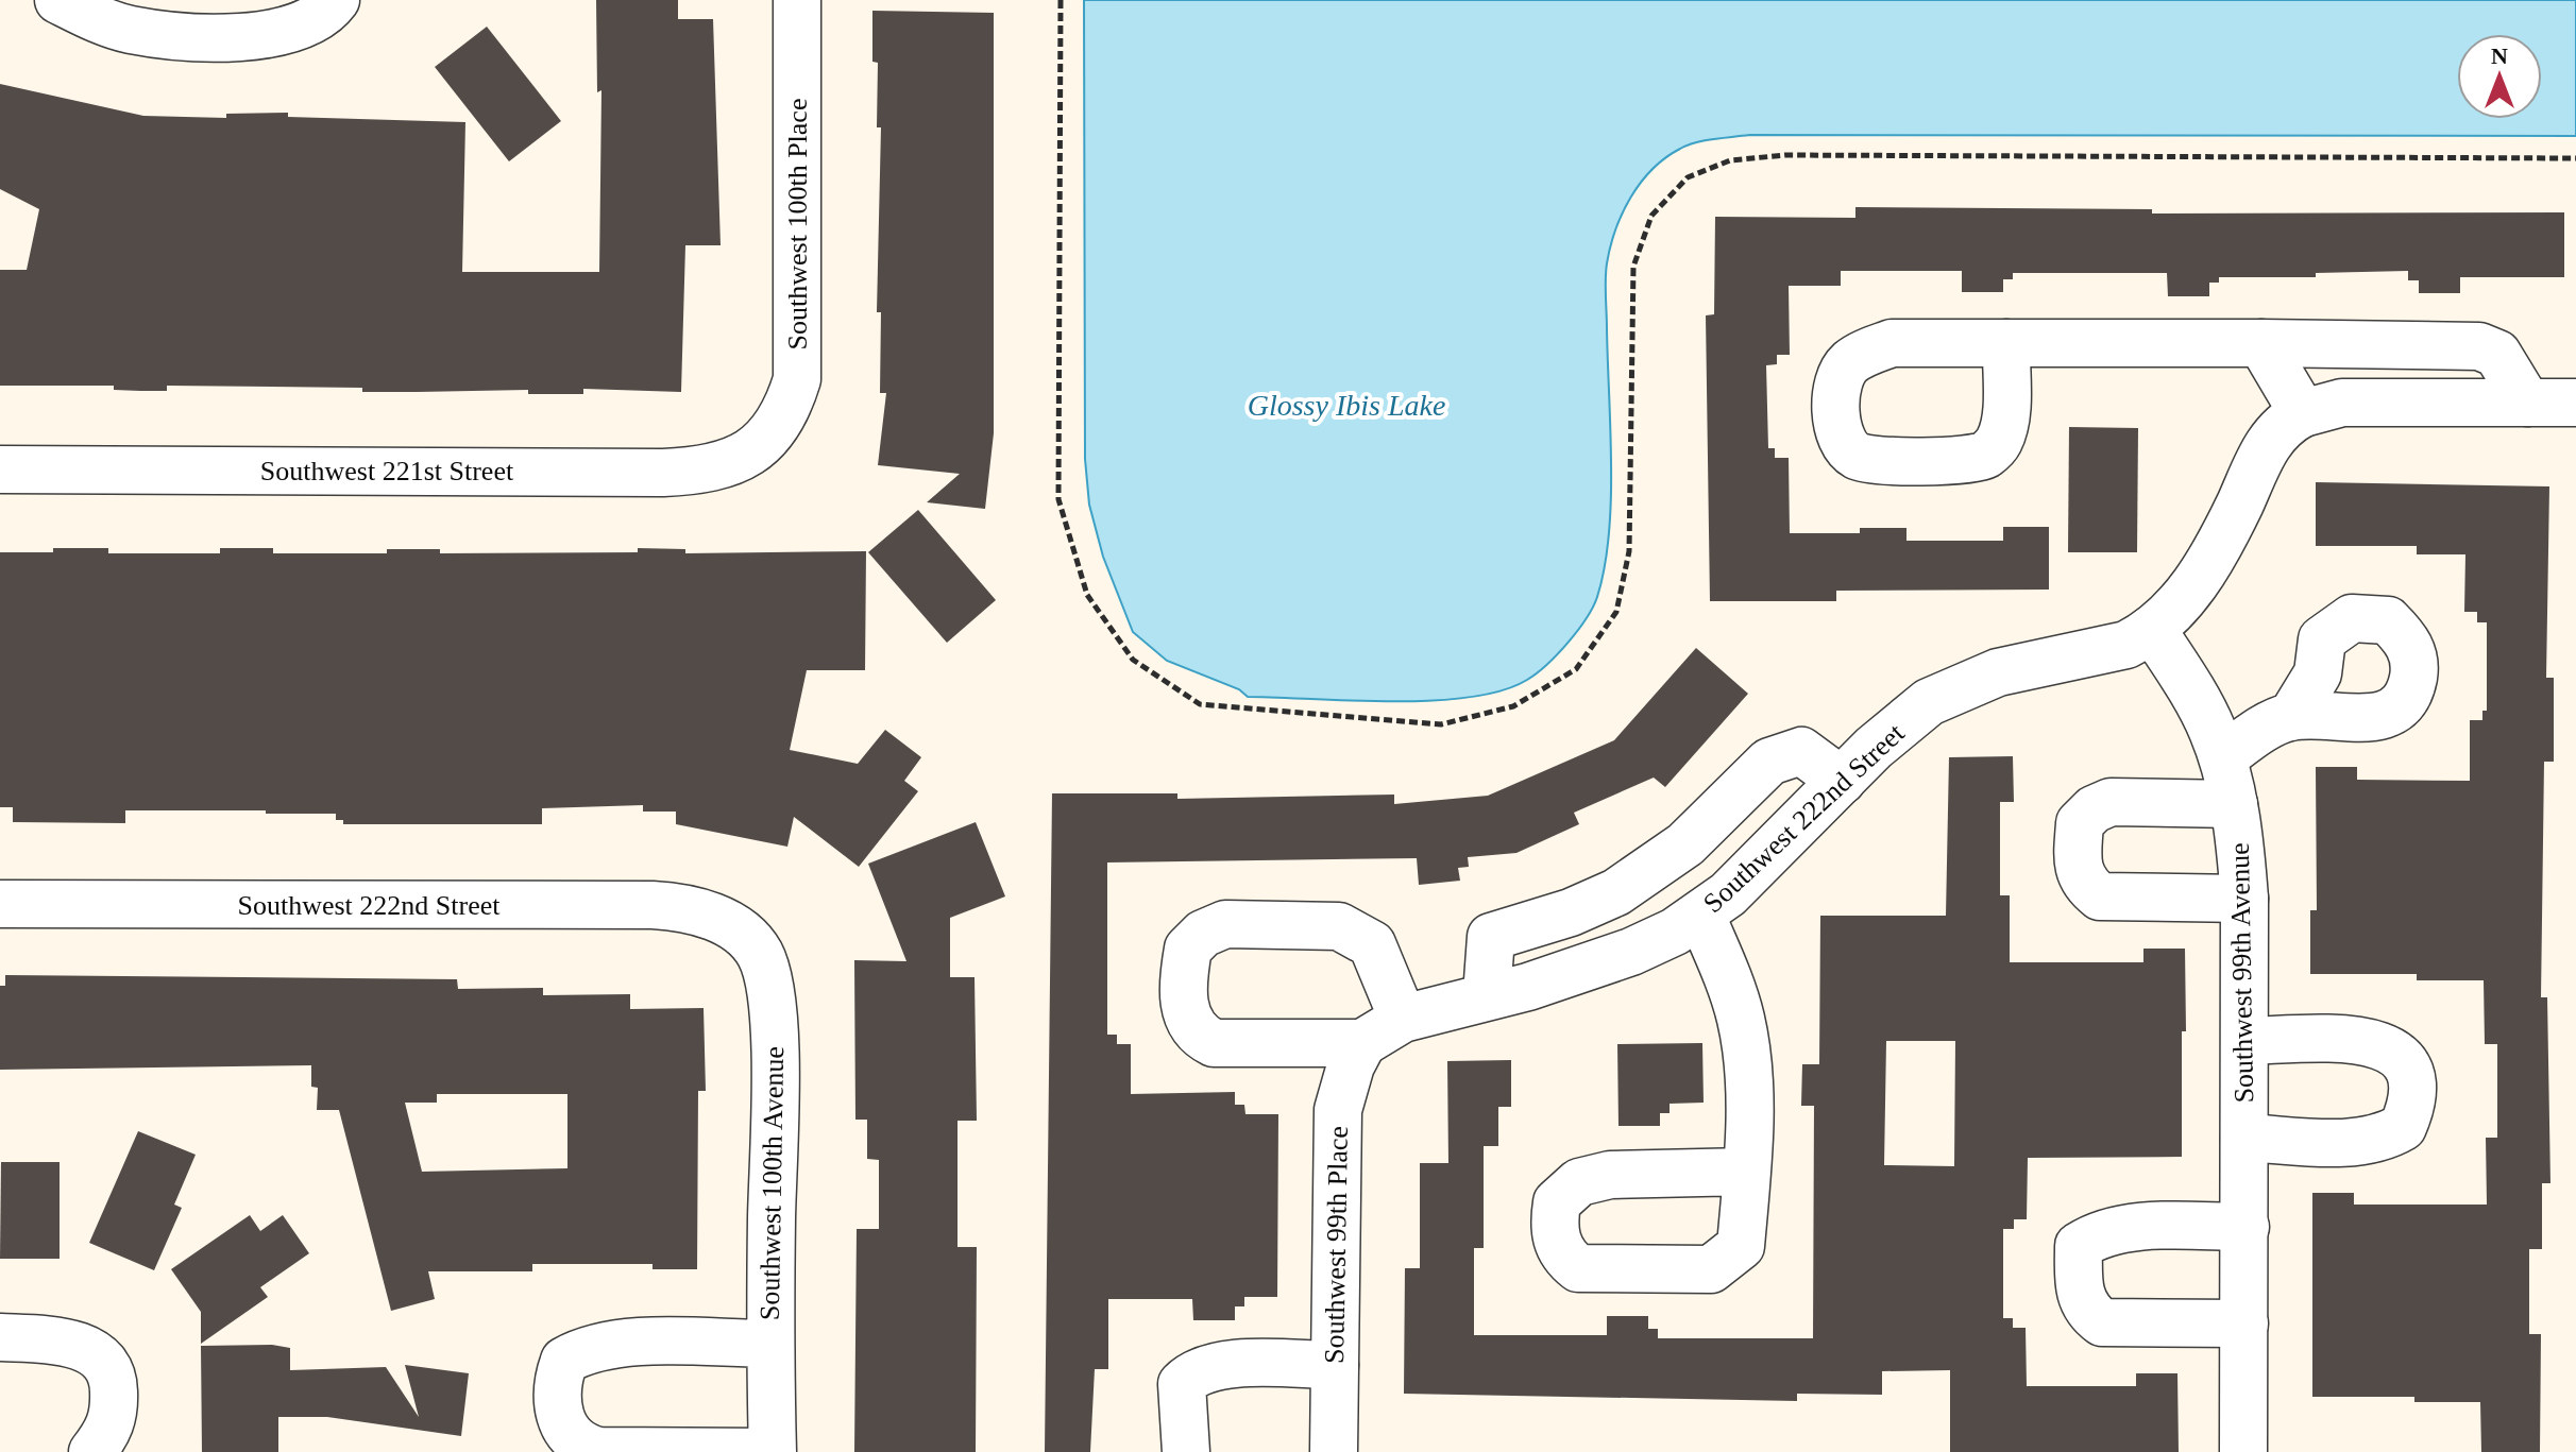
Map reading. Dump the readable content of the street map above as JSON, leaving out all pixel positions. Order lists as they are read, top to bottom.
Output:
{
  "streets": {
    "street": [
      "Southwest 100th Place",
      "Southwest 221st Street",
      "Southwest 222nd Street",
      "Southwest 99th Avenue",
      "Southwest 100th Avenue",
      "Southwest 99th Place"
    ]
  },
  "crossings": [
    ["Southwest 100th Place", "Southwest 221st Street"],
    ["Southwest 222nd Street", "Southwest 99th Avenue"],
    ["Southwest 222nd Street", "Southwest 100th Avenue"],
    ["Southwest 222nd Street", "Southwest 99th Place"]
  ],
  "water": ["Glossy Ibis Lake"],
  "north": "top"
}
